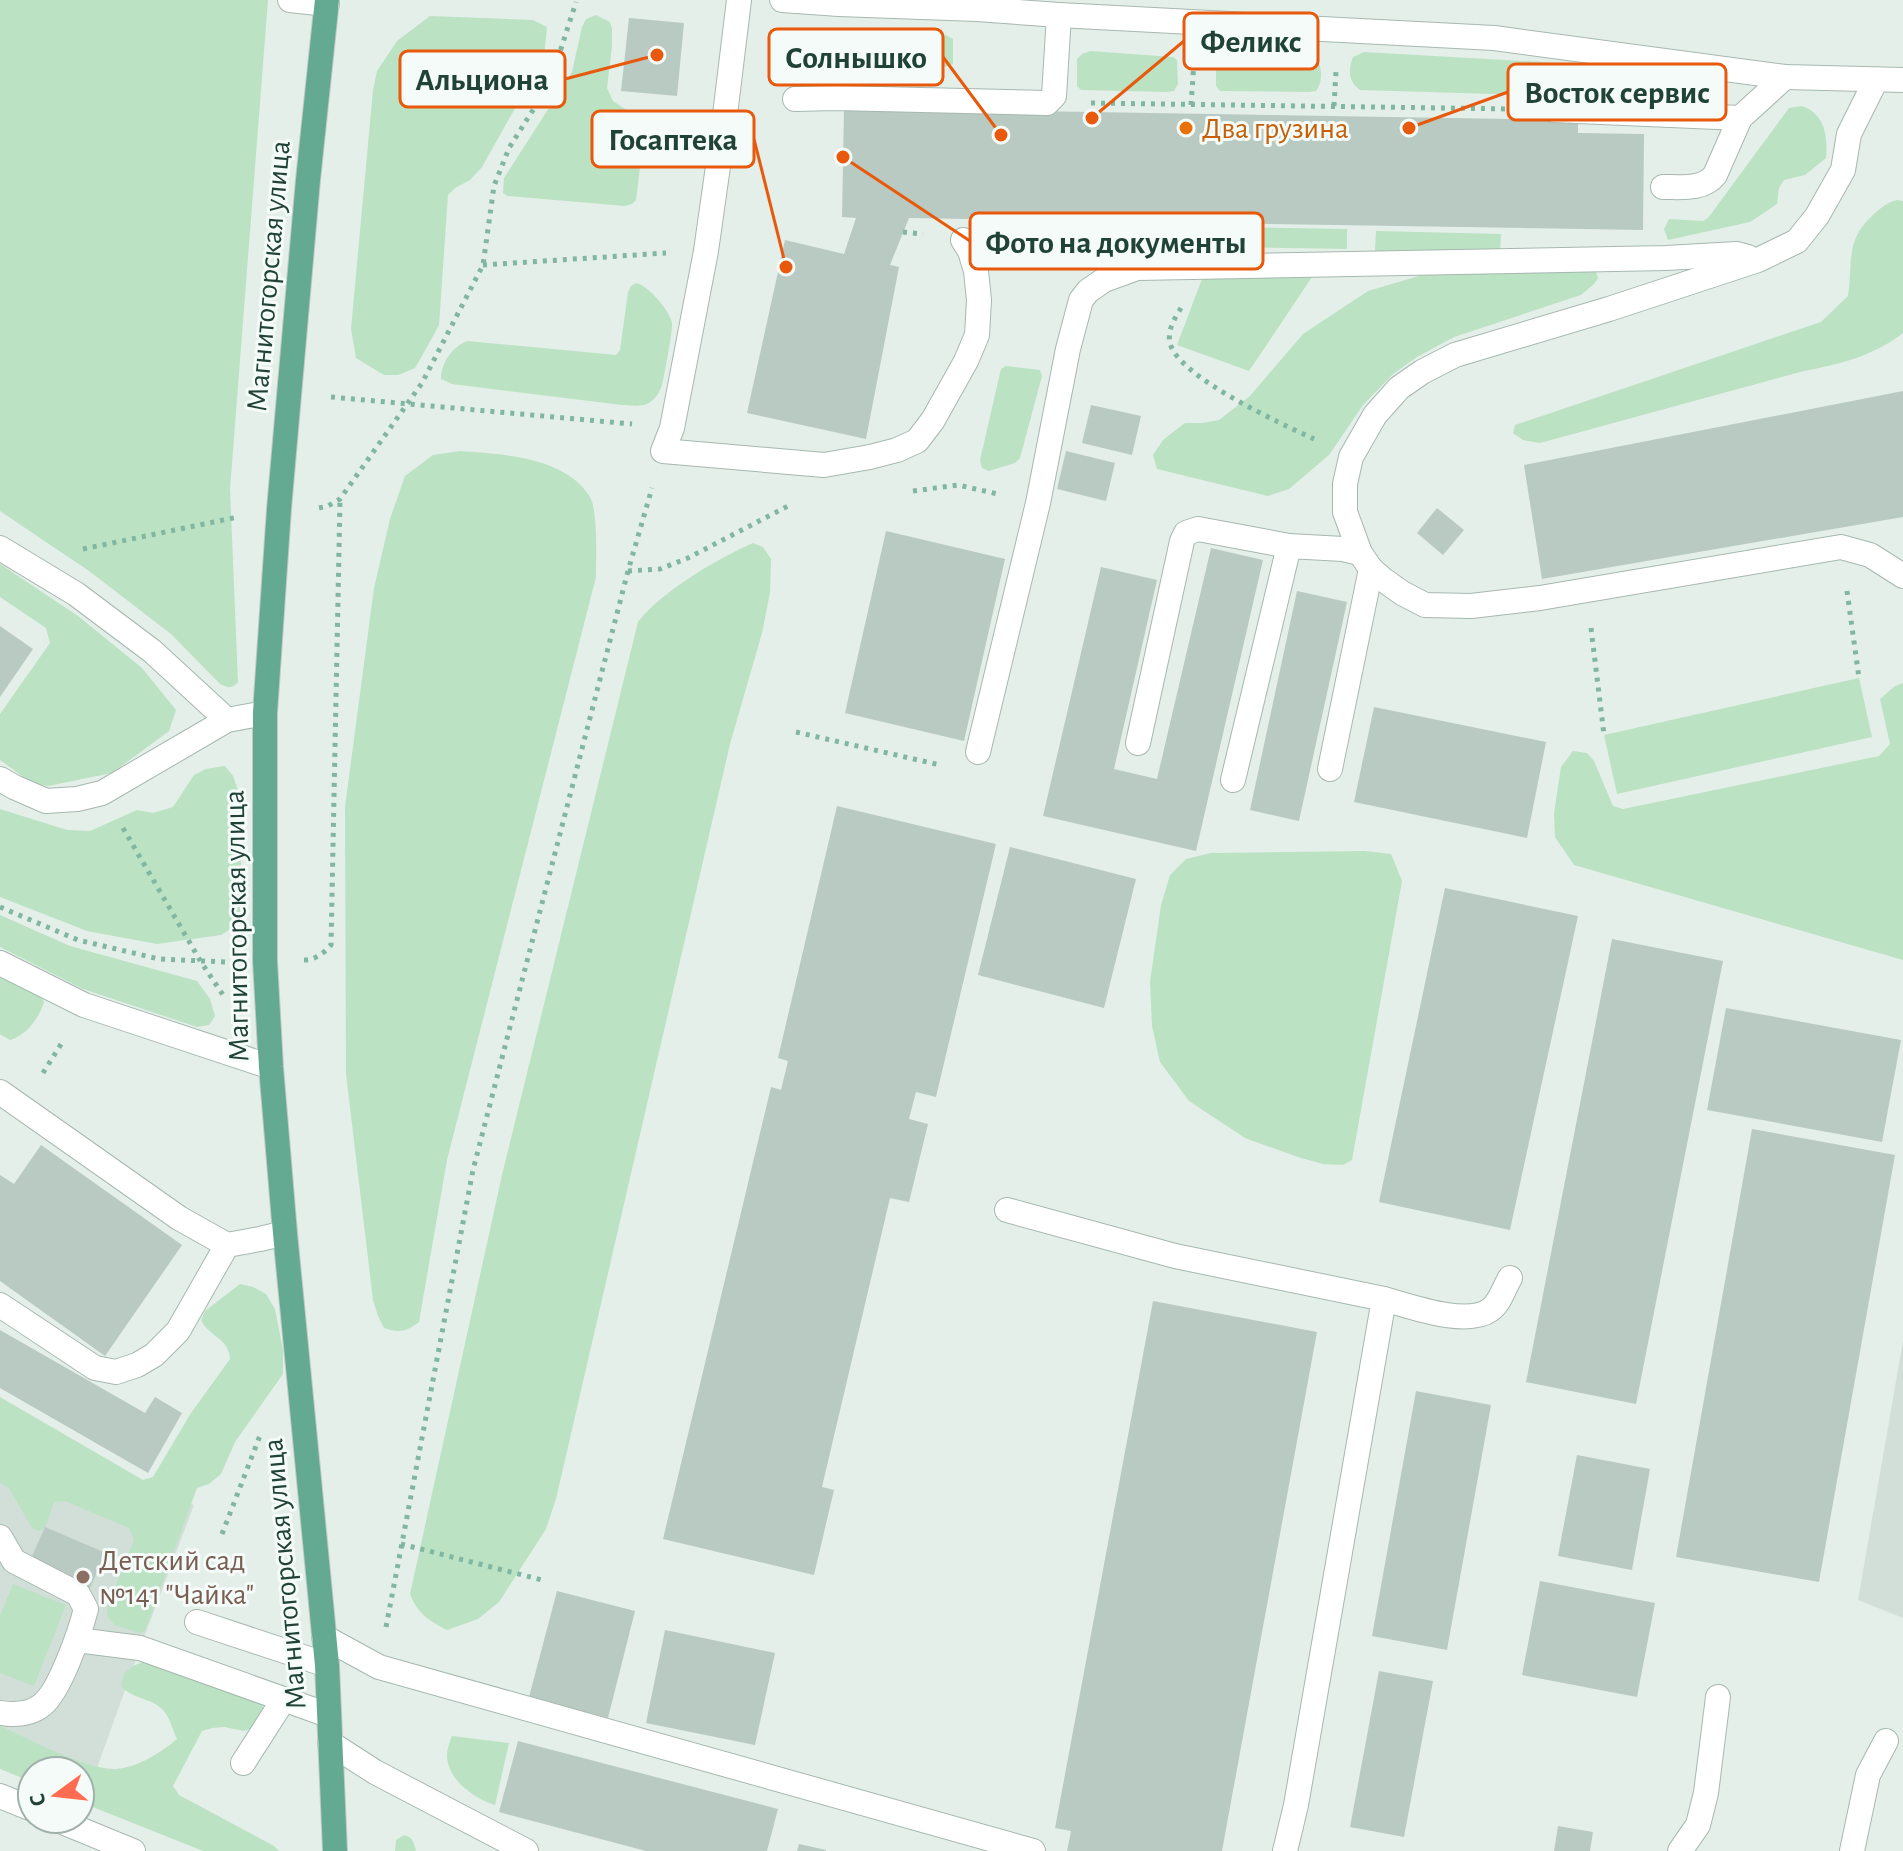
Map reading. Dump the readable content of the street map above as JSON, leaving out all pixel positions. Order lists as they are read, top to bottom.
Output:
{
  "streets": {
    "main road": ["Магнитогорская улица"]
  },
  "places": [
    "Альциона",
    "Феликс",
    "Два грузина",
    "Восток сервис",
    "Солнышко",
    "Фото на документы",
    "Госаптека",
    "Детский сад №141 \"Чайка\""
  ],
  "north": "left"
}
